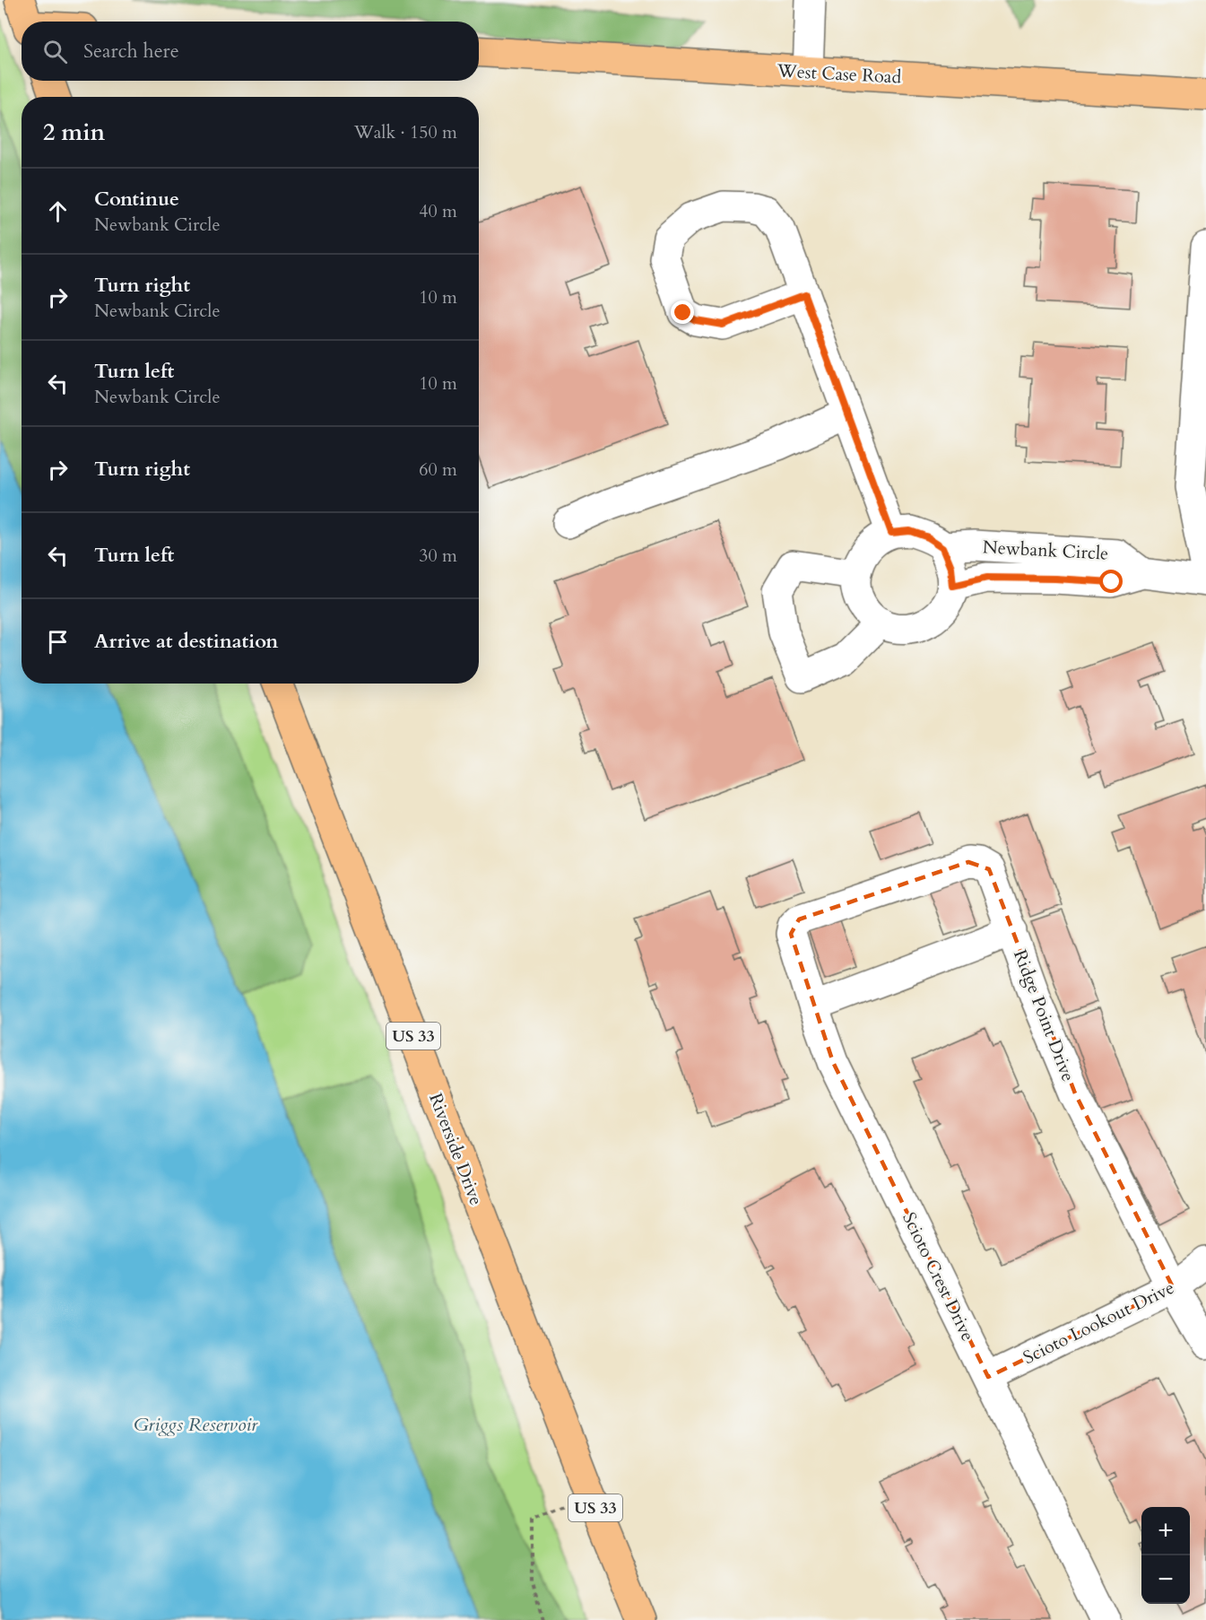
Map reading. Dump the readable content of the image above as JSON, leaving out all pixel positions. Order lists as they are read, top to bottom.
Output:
{
  "streets": {
    "main road": ["West Case Road", "US 33", "Riverside Drive"],
    "street": [
      "Newbank Circle",
      "Ridge Point Drive",
      "Scioto Crest Drive",
      "Scioto Lookout Drive"
    ]
  },
  "crossings": [
    ["Ridge Point Drive", "Scioto Crest Drive"],
    ["Ridge Point Drive", "Scioto Lookout Drive"],
    ["Scioto Crest Drive", "Scioto Lookout Drive"]
  ],
  "water": ["Griggs Reservoir"],
  "page": {
    "search": "Search here",
    "heading": ["2 min", "Walk · 150 m"],
    "list": [
      ["Continue", "Newbank Circle", "40 m"],
      ["Turn right", "Newbank Circle", "10 m"],
      ["Turn left", "Newbank Circle", "10 m"],
      ["Turn right", "60 m"],
      ["Turn left", "30 m"],
      "Arrive at destination"
    ],
    "map_buttons": ["+", "−"]
  }
}
